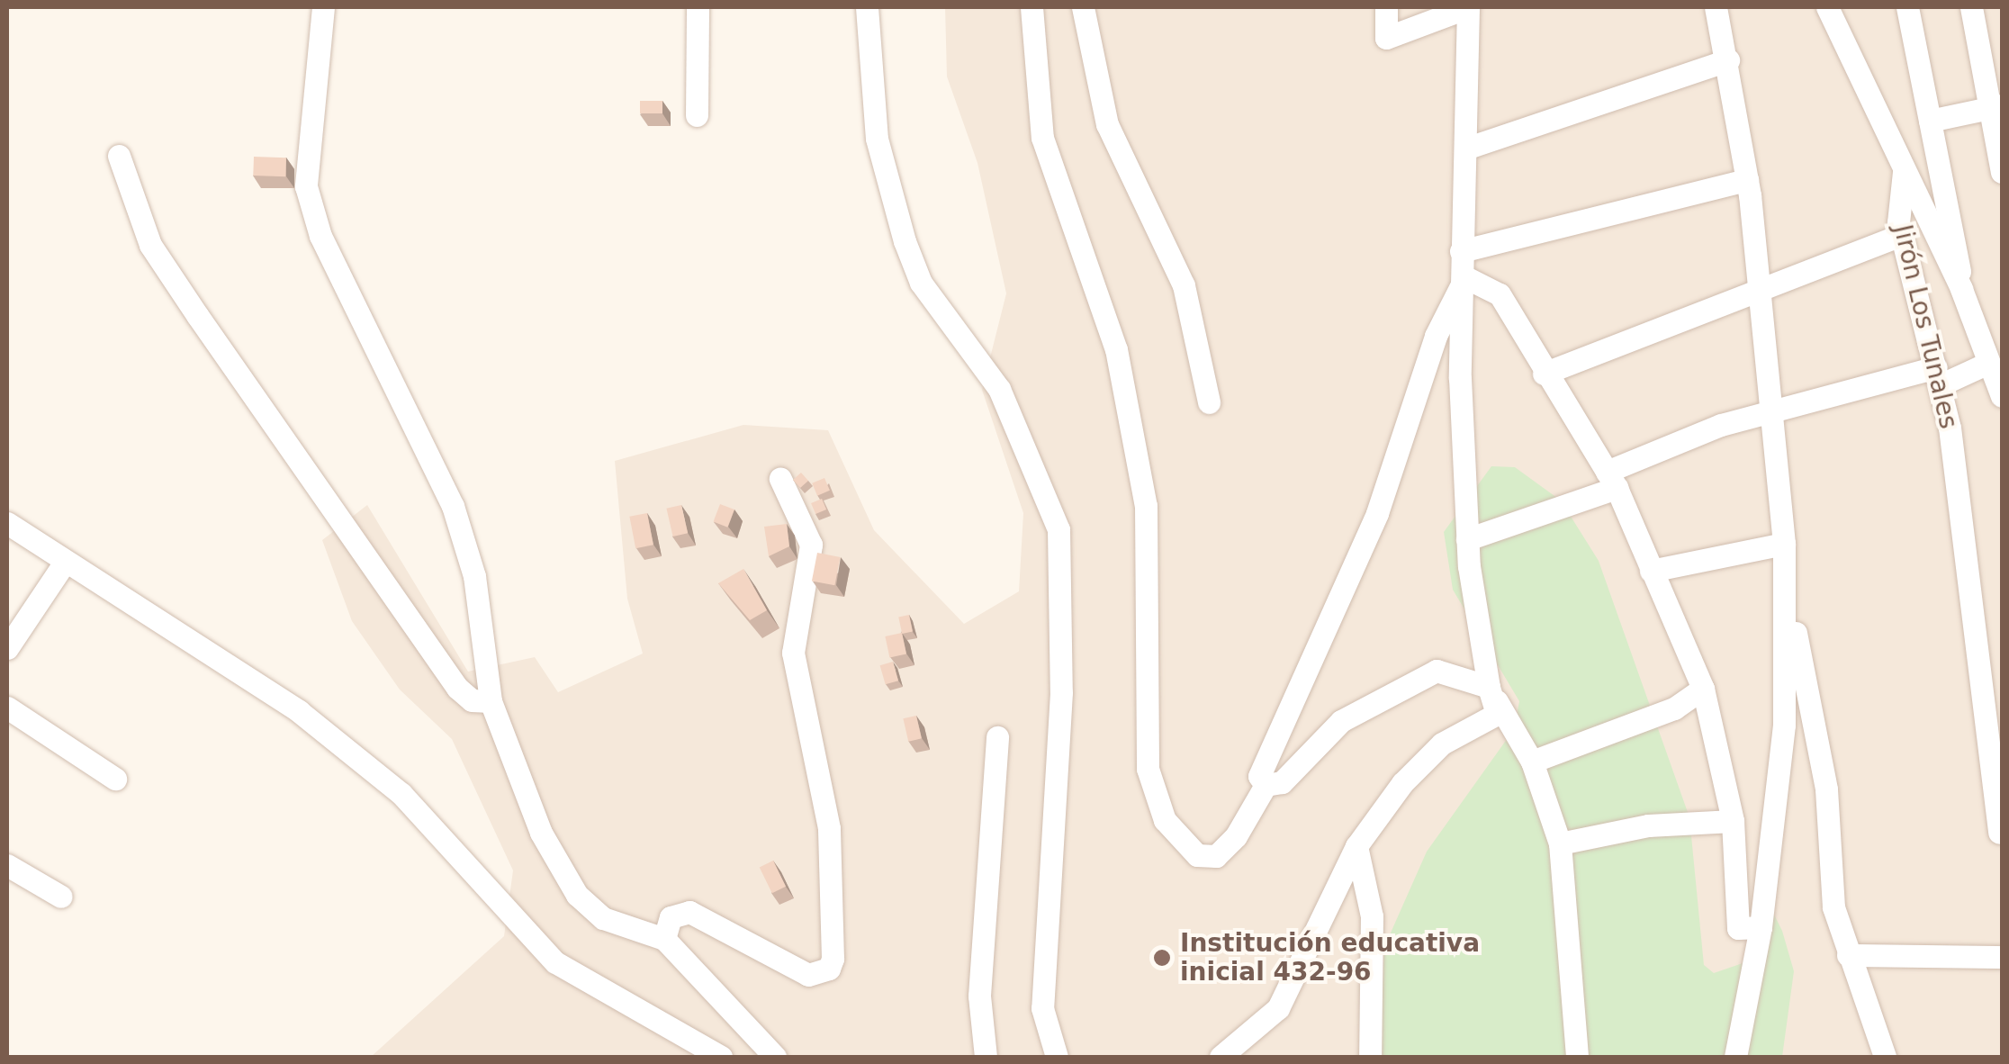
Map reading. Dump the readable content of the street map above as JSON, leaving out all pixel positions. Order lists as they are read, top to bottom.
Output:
{
  "streets": {
    "street": ["Jirón Los Tunales"]
  },
  "places": ["Institución educativa inicial 432-96"]
}
